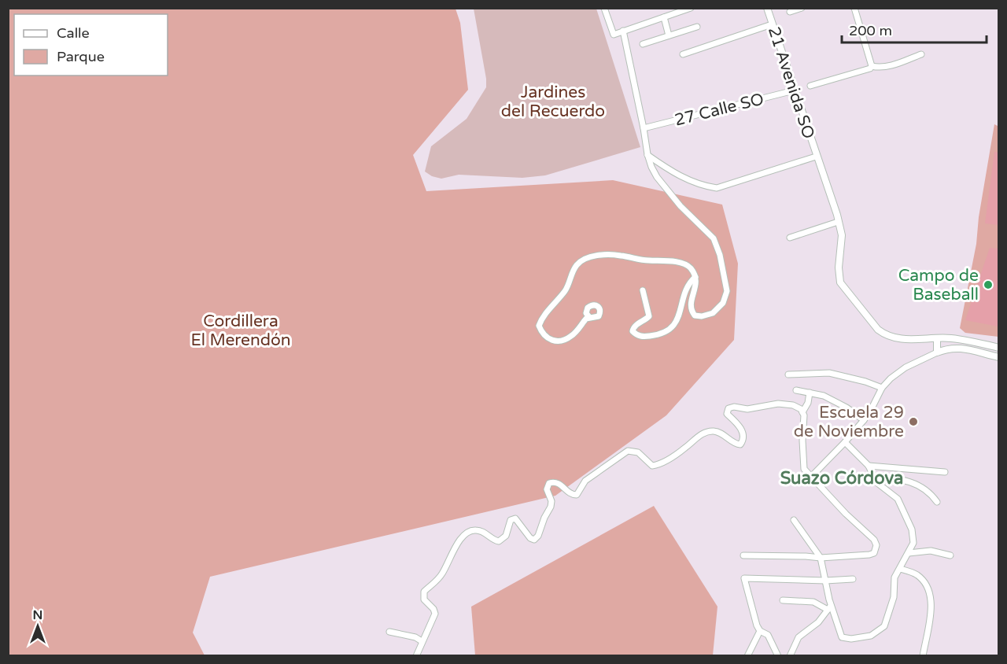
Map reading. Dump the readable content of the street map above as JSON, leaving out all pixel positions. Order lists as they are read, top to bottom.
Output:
{
  "streets": {
    "street": ["21 Avenida SO", "27 Calle SO"]
  },
  "crossings": [
    ["21 Avenida SO", "27 Calle SO"]
  ],
  "districts": ["Suazo Córdova"],
  "parks": ["Jardines del Recuerdo", "Cordillera El Merendón"],
  "places": ["Campo de Baseball", "Escuela 29 de Noviembre"],
  "legend": ["Calle", "Parque"],
  "scale_bar": "200 m",
  "north": "top"
}
